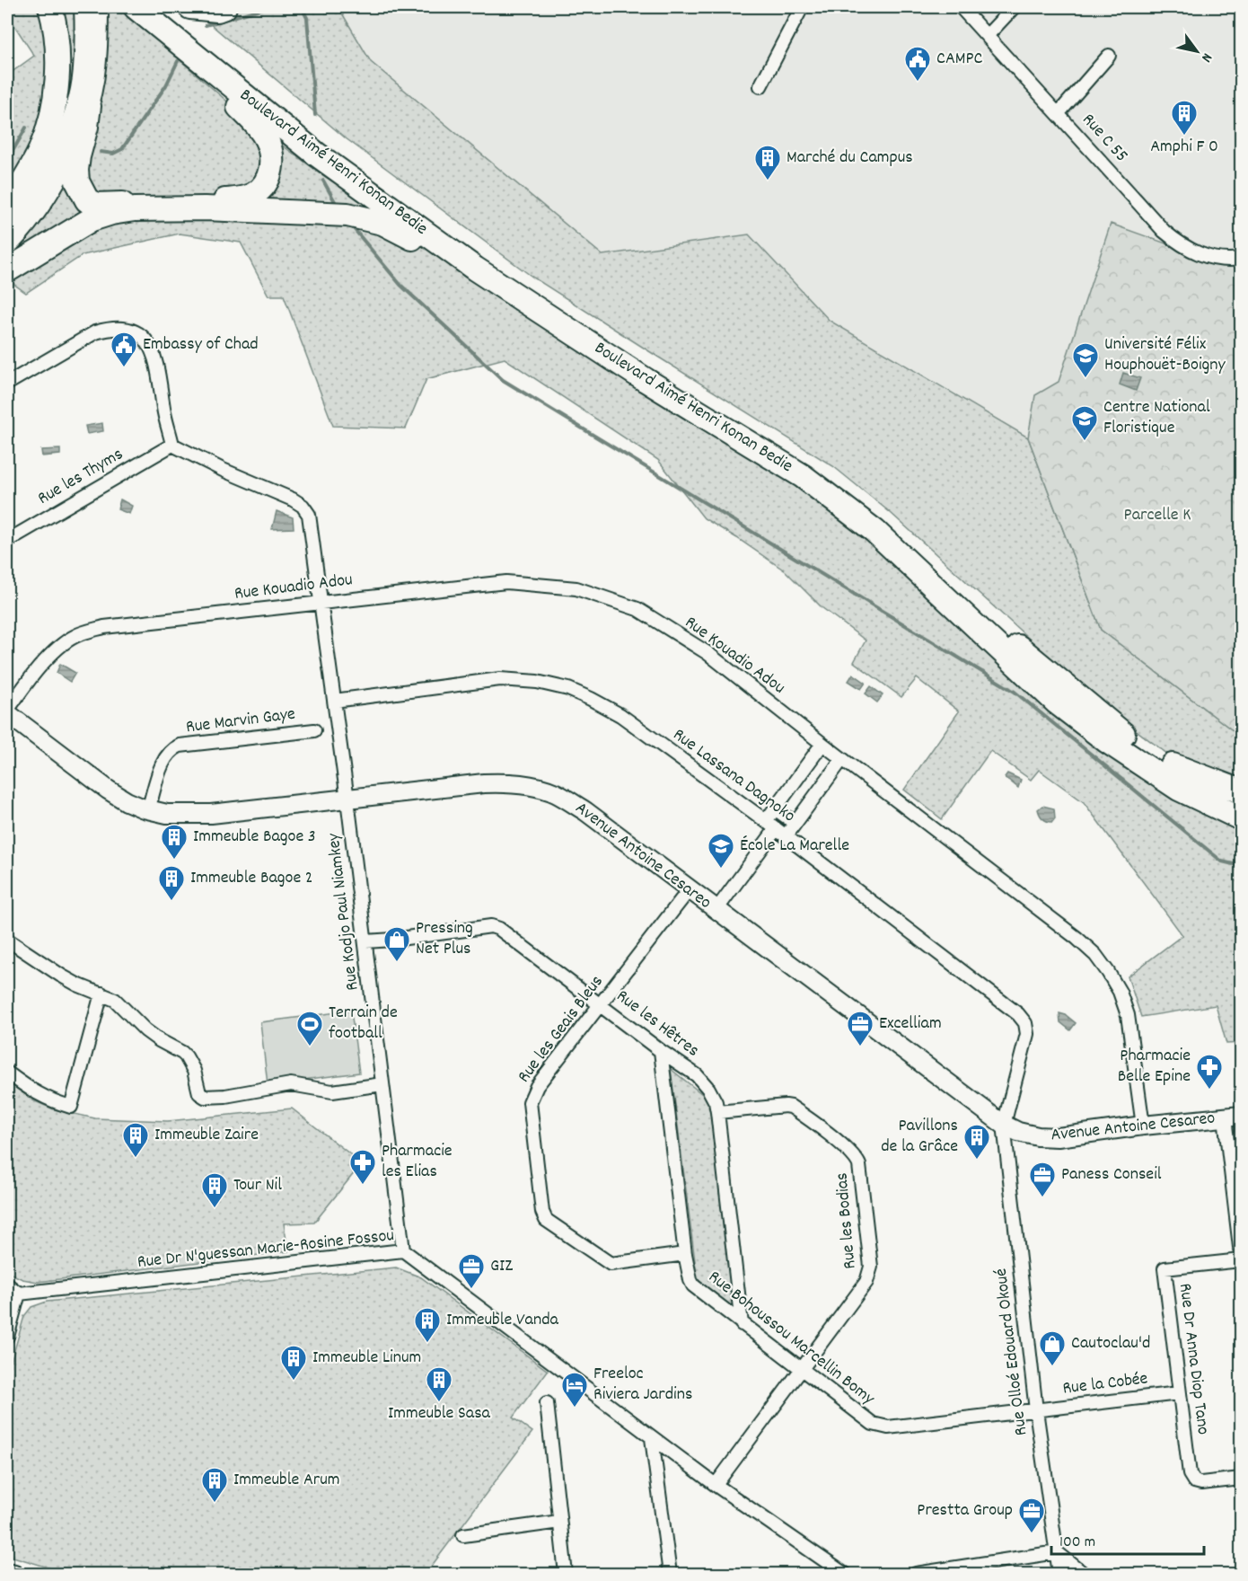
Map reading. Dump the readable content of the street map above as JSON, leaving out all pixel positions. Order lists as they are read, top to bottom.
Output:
{
  "streets": {
    "highway": ["Boulevard Aimé Henri Konan Bedie"],
    "street": [
      "Rue C 55",
      "Rue les Thyms",
      "Rue Kouadio Adou",
      "Rue Marvin Gaye",
      "Rue Lassana Dagnoko",
      "Avenue Antoine Cesareo",
      "Rue Kodjo Paul Niamkey",
      "Rue les Hêtres",
      "Rue les Geais Bleus",
      "Rue les Bodias",
      "Rue Dr N'guessan Marie-Rosine Fossou",
      "Rue Bohoussou Marcellin Bomy",
      "Rue Olloé Edouard Okoué",
      "Rue Dr Anna Diop Tano",
      "Rue la Cobée"
    ]
  },
  "crossings": [
    ["Rue les Thyms", "Rue Kodjo Paul Niamkey"],
    ["Rue Kouadio Adou", "Avenue Antoine Cesareo"],
    ["Rue Kouadio Adou", "Rue Kodjo Paul Niamkey"],
    ["Rue Marvin Gaye", "Avenue Antoine Cesareo"],
    ["Rue Lassana Dagnoko", "Avenue Antoine Cesareo"],
    ["Rue Lassana Dagnoko", "Rue Kodjo Paul Niamkey"],
    ["Rue Lassana Dagnoko", "Rue Olloé Edouard Okoué"],
    ["Avenue Antoine Cesareo", "Rue Kodjo Paul Niamkey"],
    ["Avenue Antoine Cesareo", "Rue les Geais Bleus"],
    ["Avenue Antoine Cesareo", "Rue Olloé Edouard Okoué"],
    ["Rue Kodjo Paul Niamkey", "Rue les Hêtres"],
    ["Rue Kodjo Paul Niamkey", "Rue Dr N'guessan Marie-Rosine Fossou"],
    ["Rue les Hêtres", "Rue les Geais Bleus"],
    ["Rue les Hêtres", "Rue les Bodias"],
    ["Rue les Hêtres", "Rue Bohoussou Marcellin Bomy"],
    ["Rue les Geais Bleus", "Rue Bohoussou Marcellin Bomy"],
    ["Rue les Bodias", "Rue Dr N'guessan Marie-Rosine Fossou"],
    ["Rue les Bodias", "Rue Bohoussou Marcellin Bomy"],
    ["Rue Bohoussou Marcellin Bomy", "Rue Olloé Edouard Okoué"],
    ["Rue Bohoussou Marcellin Bomy", "Rue la Cobée"],
    ["Rue Olloé Edouard Okoué", "Rue la Cobée"],
    ["Rue Dr Anna Diop Tano", "Rue la Cobée"]
  ],
  "parks": ["Parcelle K"],
  "places": {
    "public building": ["CAMPC", "Embassy of Chad"],
    "building": [
      "Amphi F 0",
      "Marché du Campus",
      "Immeuble Bagoe 3",
      "Immeuble Bagoe 2",
      "Immeuble Zaire",
      "Pavillons de la Grâce",
      "Tour Nil",
      "Immeuble Vanda",
      "Immeuble Linum",
      "Immeuble Sasa",
      "Immeuble Arum"
    ],
    "school or university": ["Université Félix Houphouët-Boigny", "Centre National Floristique", "École La Marelle"],
    "shop": ["Pressing Net Plus", "Cautoclau'd"],
    "sports": ["Terrain de football"],
    "office": [
      "Excelliam",
      "Paness Conseil",
      "GIZ",
      "Prestta Group"
    ],
    "pharmacy": ["Pharmacie Belle Epine", "Pharmacie les Elias"],
    "hotel": ["Freeloc Riviera Jardins"]
  },
  "scale_bar": "100 m",
  "north": "bottom right"
}
